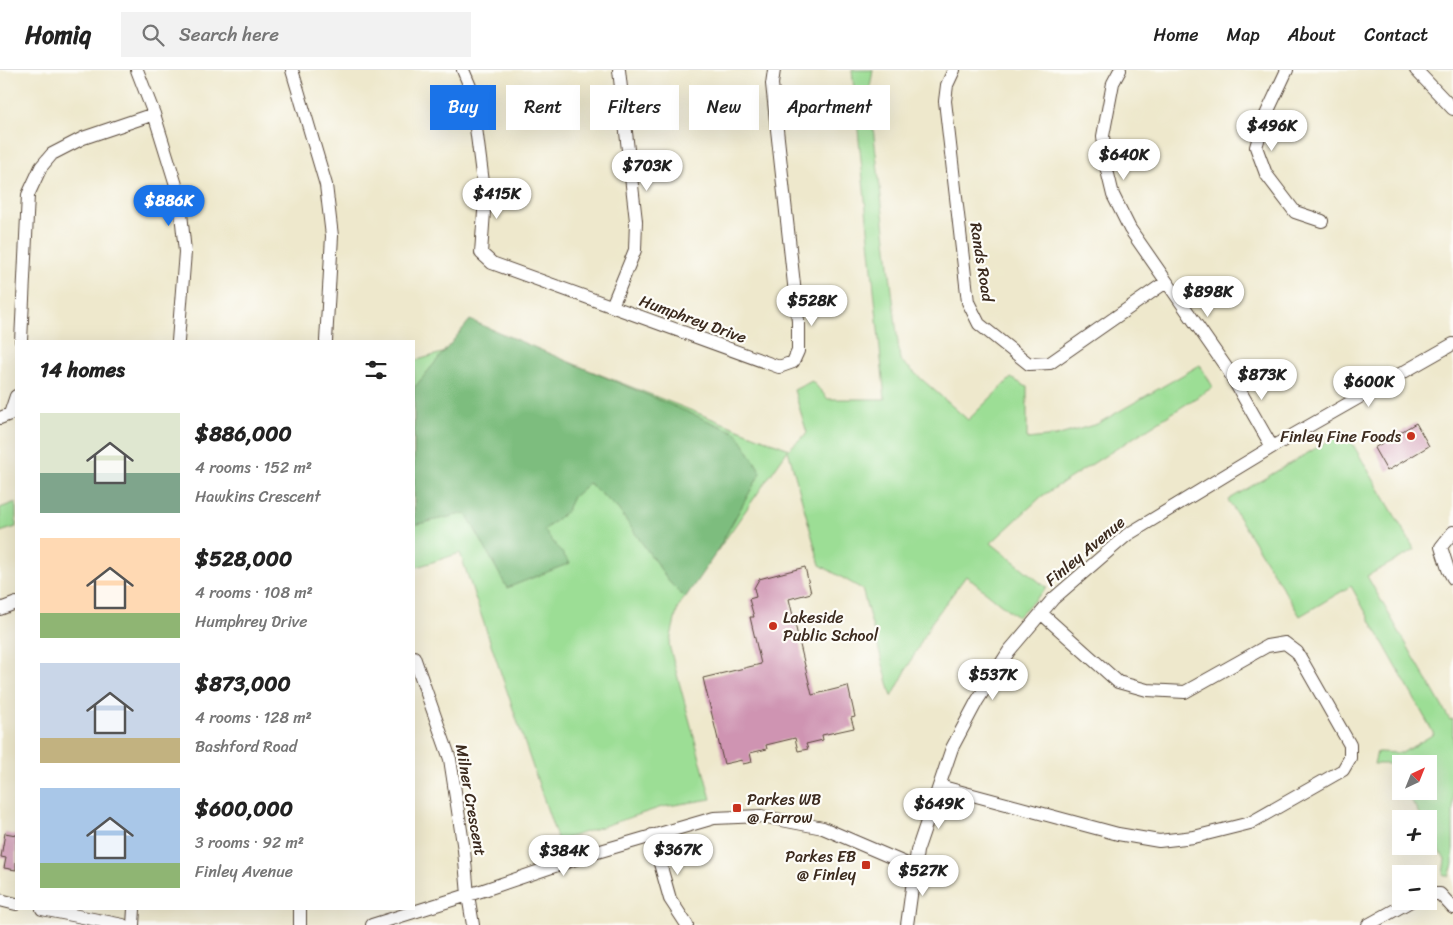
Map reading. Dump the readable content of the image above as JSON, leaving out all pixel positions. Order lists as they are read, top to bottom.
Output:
{
  "streets": {
    "street": [
      "Rands Road",
      "Humphrey Drive",
      "Finley Avenue",
      "Milner Crescent"
    ]
  },
  "places": {
    "other": ["Finley Fine Foods", "Lakeside Public School"],
    "transit": ["Parkes WB @ Farrow", "Parkes EB @ Finley"]
  },
  "north": "top right",
  "page": {
    "header": "Homiq",
    "search": "Search here",
    "nav": [
      "Home",
      "Map",
      "About",
      "Contact"
    ],
    "chip": [
      "Buy",
      "Rent",
      "Filters",
      "New",
      "Apartment"
    ],
    "price": [
      "$496K",
      "$640K",
      "$703K",
      "$415K",
      "$886K",
      "$898K",
      "$528K",
      "$873K",
      "$600K",
      "$537K",
      "$649K",
      "$367K",
      "$384K",
      "$527K"
    ],
    "heading": "14 homes",
    "list": [
      {
        "name": "$886,000",
        "note": "4 rooms · 152 m² · Hawkins Crescent"
      },
      {
        "name": "$528,000",
        "note": "4 rooms · 108 m² · Humphrey Drive"
      },
      {
        "name": "$873,000",
        "note": "4 rooms · 128 m² · Bashford Road"
      },
      {
        "name": "$600,000",
        "note": "3 rooms · 92 m² · Finley Avenue"
      }
    ],
    "map_buttons": ["+", "−"]
  }
}
